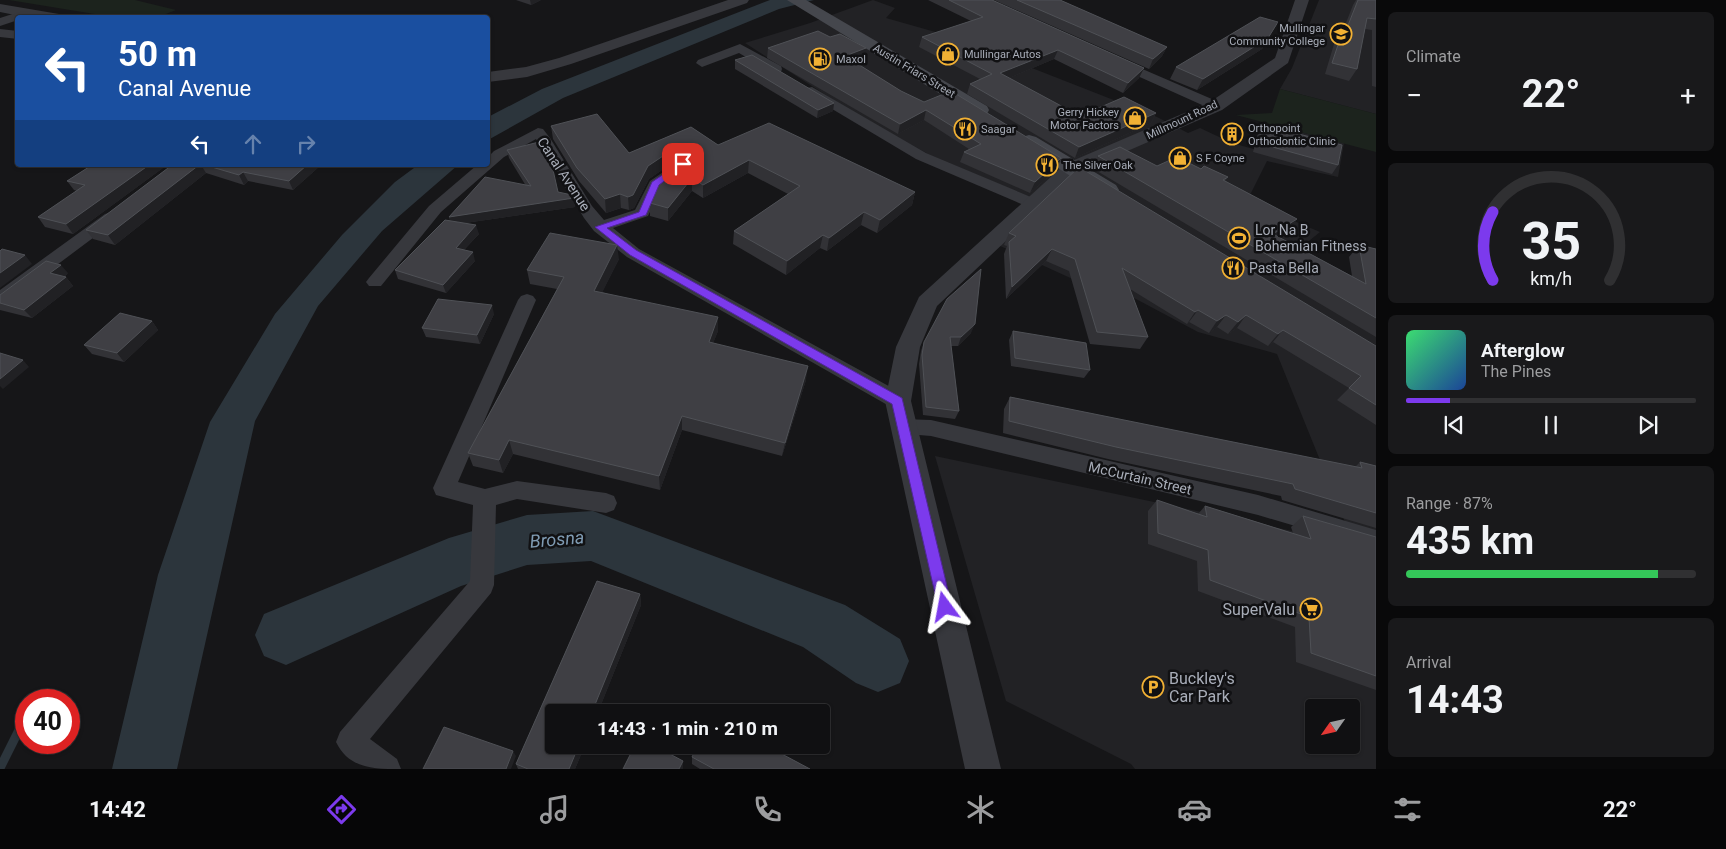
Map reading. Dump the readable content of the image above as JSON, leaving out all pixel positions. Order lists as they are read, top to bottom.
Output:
{
  "streets": {
    "main road": ["Austin Friars Street"],
    "street": ["Millmount Road", "Canal Avenue", "McCurtain Street"]
  },
  "crossings": [
    ["Austin Friars Street", "Millmount Road"],
    ["Canal Avenue", "McCurtain Street"]
  ],
  "water": ["Brosna"],
  "places": {
    "school or university": ["Mullingar Community College"],
    "shop": ["Mullingar Autos", "Gerry Hickey Motor Factors", "S F Coyne"],
    "fuel station": ["Maxol"],
    "restaurant": ["Saagar", "The Silver Oak", "Pasta Bella"],
    "building": ["Orthopoint Orthodontic Clinic"],
    "sports": ["Lor Na B Bohemian Fitness"],
    "supermarket": ["SuperValu"],
    "parking": ["Buckley's Car Park"]
  },
  "north": "bottom left",
  "page": {
    "tile": [
      "Climate",
      ["Range · 87%", "435 km"],
      ["Arrival", "14:43"]
    ],
    "turn": ["50 m", "Canal Avenue"],
    "heat": ["−", "22°", "+"],
    "song": ["Afterglow", "The Pines"],
    "limit": "40",
    "trip": "14:43 · 1 min · 210 m",
    "tabs": ["14:42", "22°"],
    "gauge": ["35", "km/h"]
  }
}
